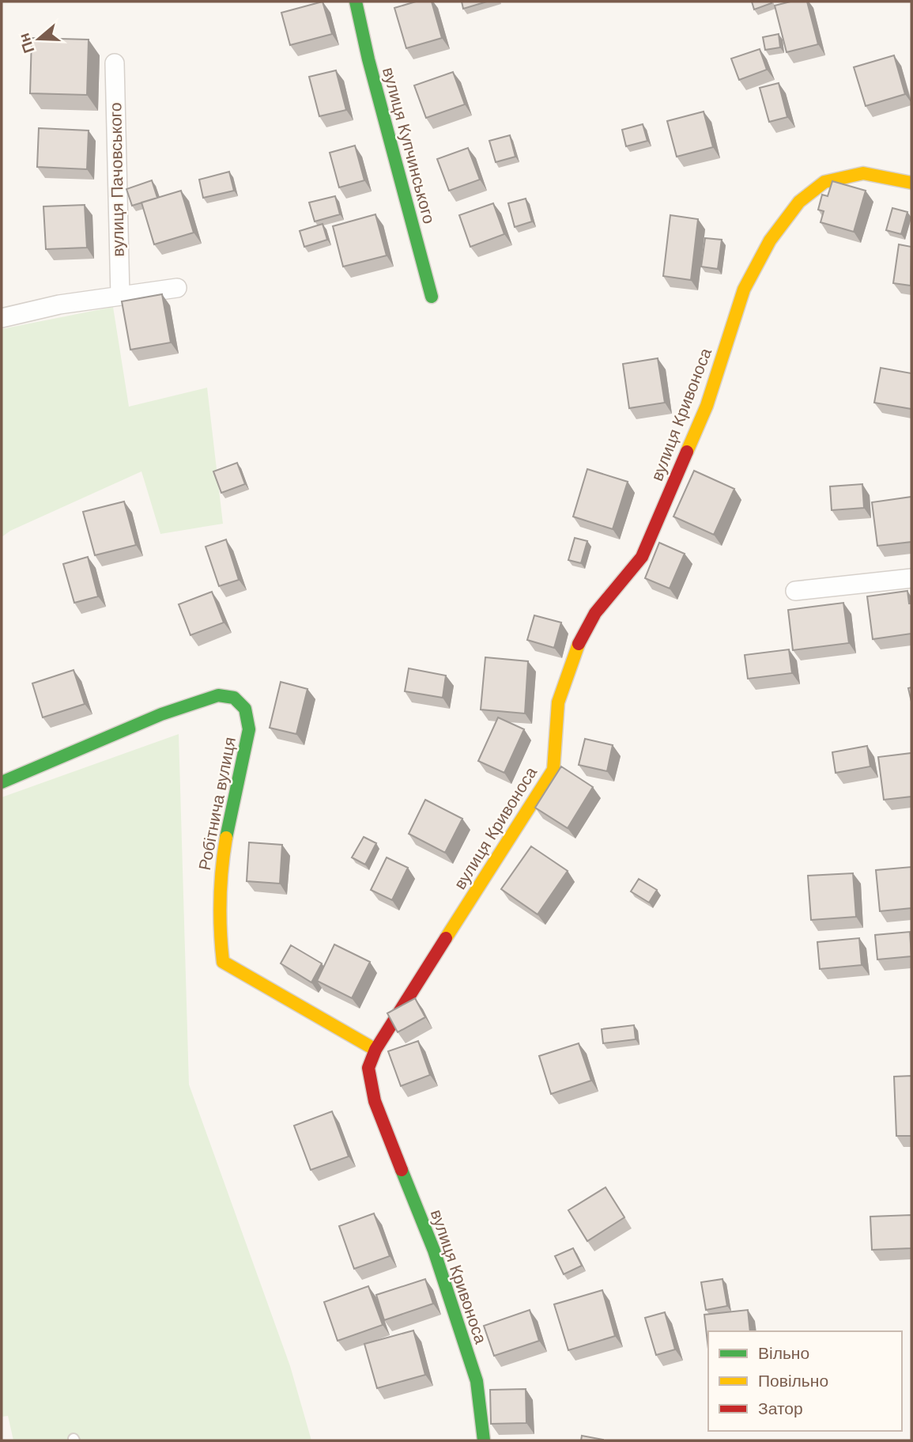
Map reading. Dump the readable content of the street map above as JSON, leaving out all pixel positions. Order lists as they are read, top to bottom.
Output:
{
  "streets": {
    "street": [
      "вулиця Купчинського",
      "вулиця Пачовського",
      "вулиця Кривоноса",
      "Робітнича вулиця"
    ]
  },
  "crossings": [
    ["вулиця Кривоноса", "Робітнича вулиця"]
  ],
  "legend": ["Вільно", "Повільно", "Затор"],
  "north": "left"
}
